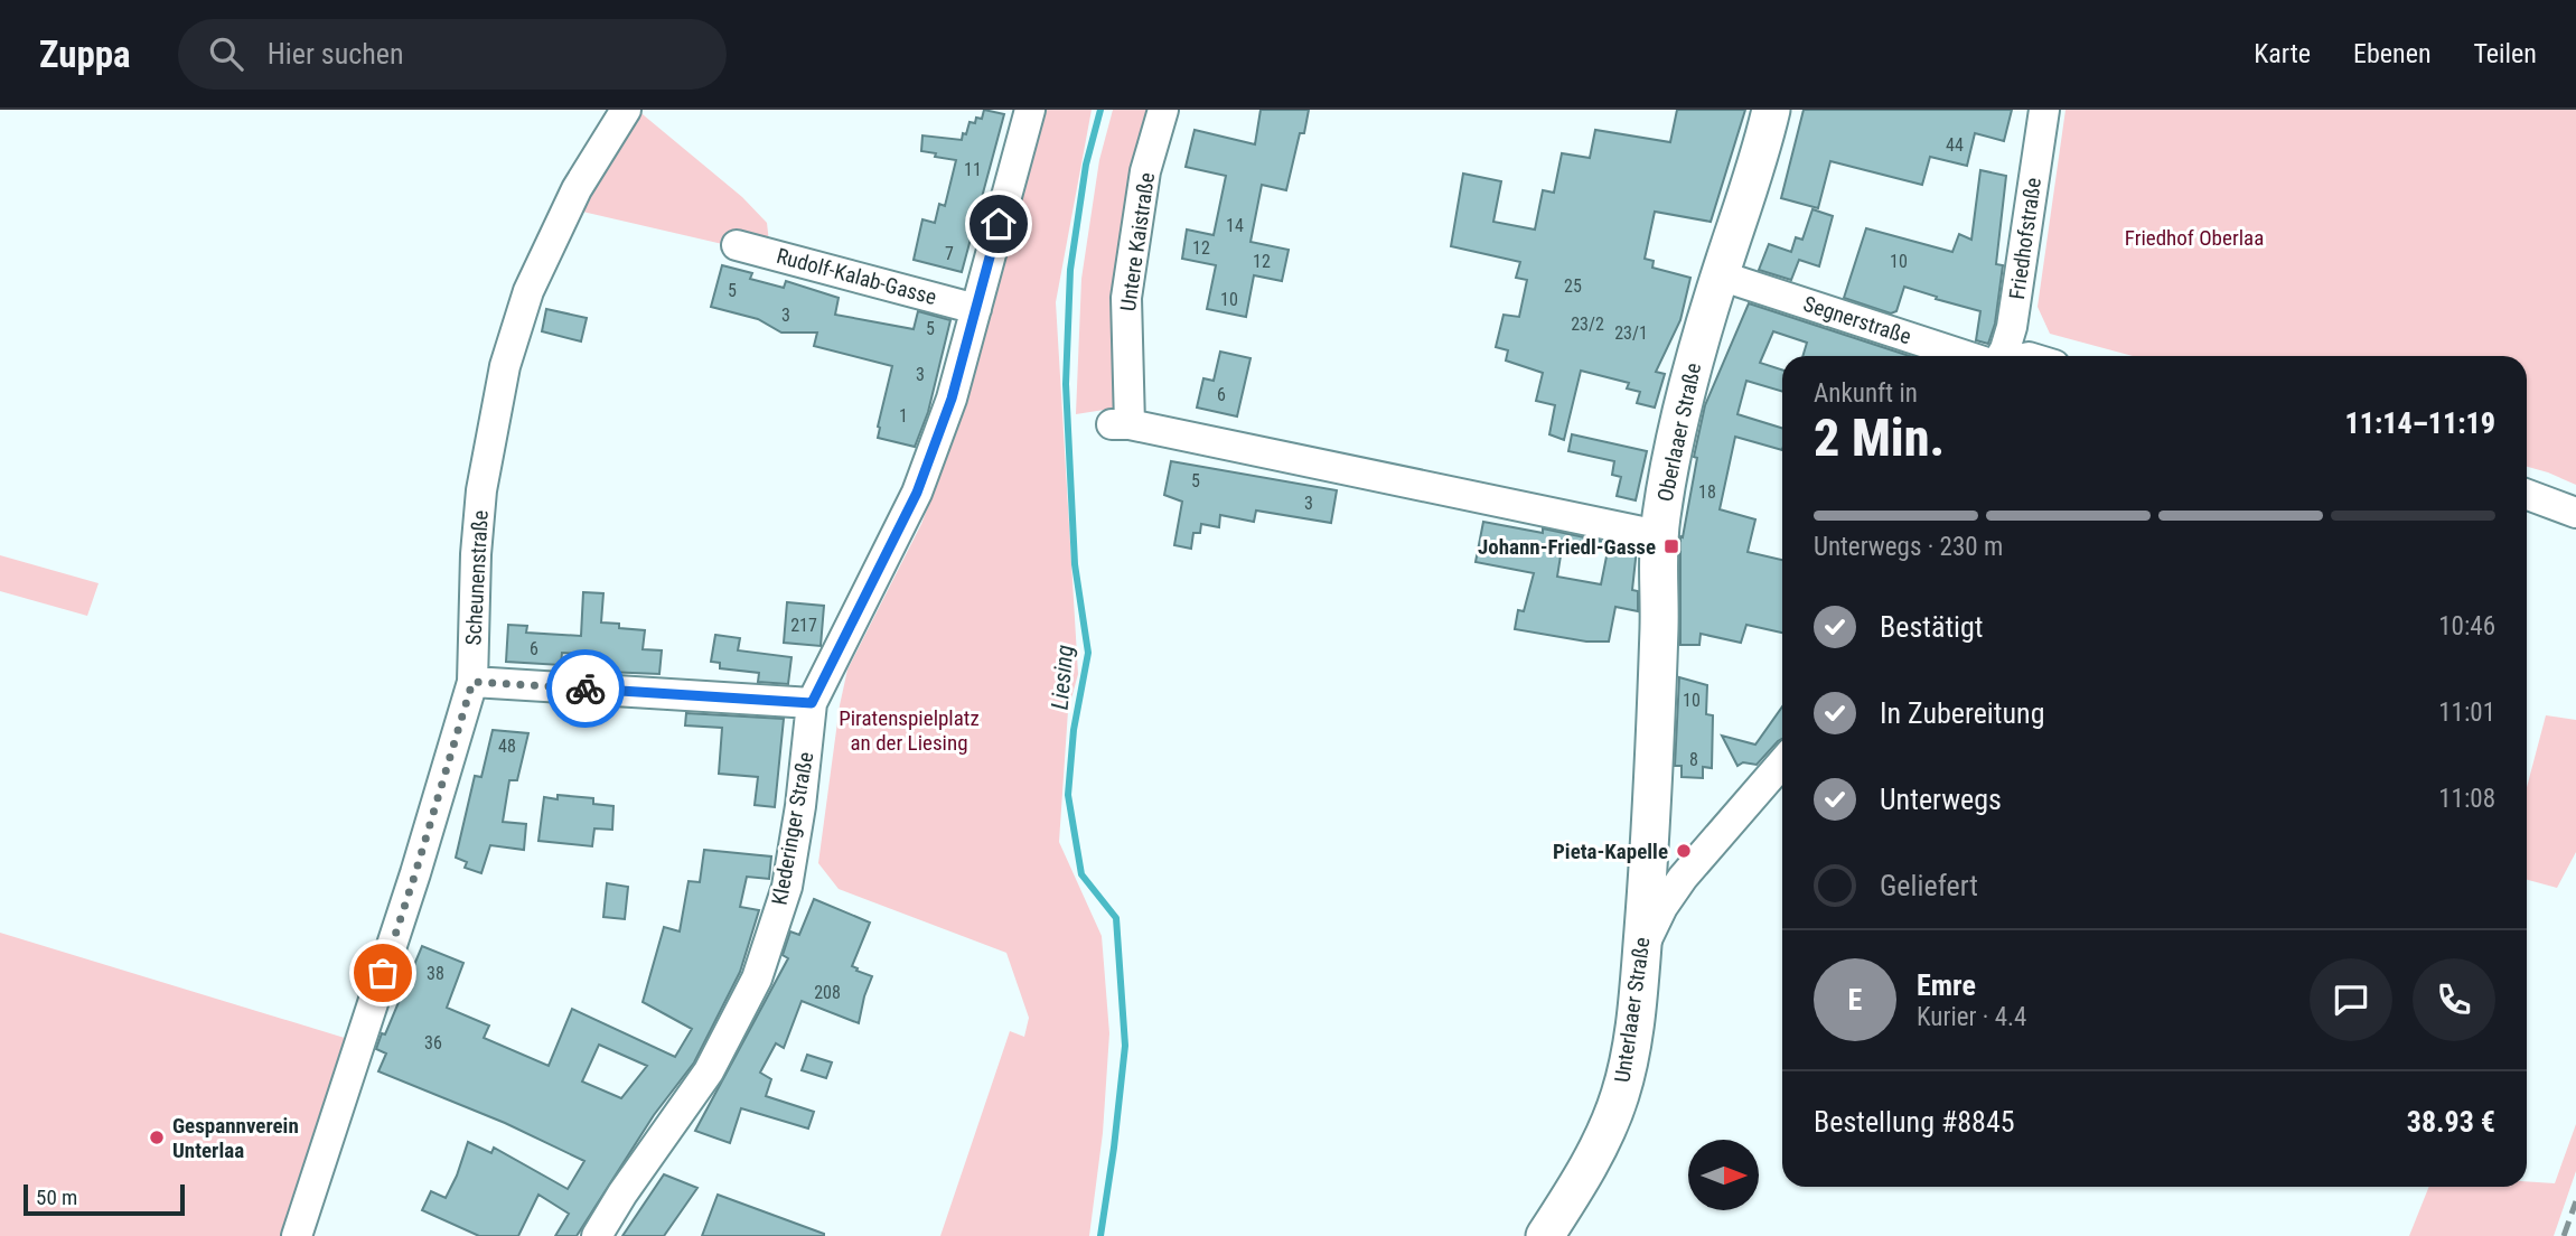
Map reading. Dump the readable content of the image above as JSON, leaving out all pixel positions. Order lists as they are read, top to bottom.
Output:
{
  "streets": {
    "main road": ["Oberlaaer Straße", "Unterlaaer Straße"],
    "street": [
      "Friedhofstraße",
      "Untere Kaistraße",
      "Rudolf-Kalab-Gasse",
      "Segnerstraße",
      "Scheunenstraße",
      "Klederinger Straße"
    ]
  },
  "crossings": [
    ["Untere Kaistraße", "Oberlaaer Straße"],
    ["Rudolf-Kalab-Gasse", "Klederinger Straße"],
    ["Segnerstraße", "Oberlaaer Straße"],
    ["Oberlaaer Straße", "Unterlaaer Straße"]
  ],
  "water": ["Liesing"],
  "parks": ["Friedhof Oberlaa", "Piratenspielplatz an der Liesing"],
  "places": {
    "transit": ["Johann-Friedl-Gasse"],
    "other": ["Pieta-Kapelle", "Gespannverein Unterlaa"]
  },
  "house_numbers": [
    "44",
    "11",
    "14",
    "12",
    "7",
    "12",
    "10",
    "25",
    "5",
    "10",
    "3",
    "23/2",
    "5",
    "23/1",
    "3",
    "6",
    "1",
    "5",
    "18",
    "3",
    "217",
    "6",
    "10",
    "48",
    "8",
    "38",
    "208",
    "36"
  ],
  "scale_bar": "50 m",
  "north": "right",
  "page": {
    "header": "Zuppa",
    "search": "Hier suchen",
    "nav": ["Karte", "Ebenen", "Teilen"],
    "heading": ["2 Min.", "Ankunft in", "11:14–11:19"],
    "panel": [
      "Emre",
      "Kurier · 4.4",
      "Bestellung #8845",
      "38.93 €"
    ],
    "bar": "Unterwegs · 230 m",
    "list": [
      ["Bestätigt", "10:46"],
      ["In Zubereitung", "11:01"],
      ["Unterwegs", "11:08"],
      "Geliefert"
    ],
    "round": "E",
    "scale": "50 m"
  }
}
